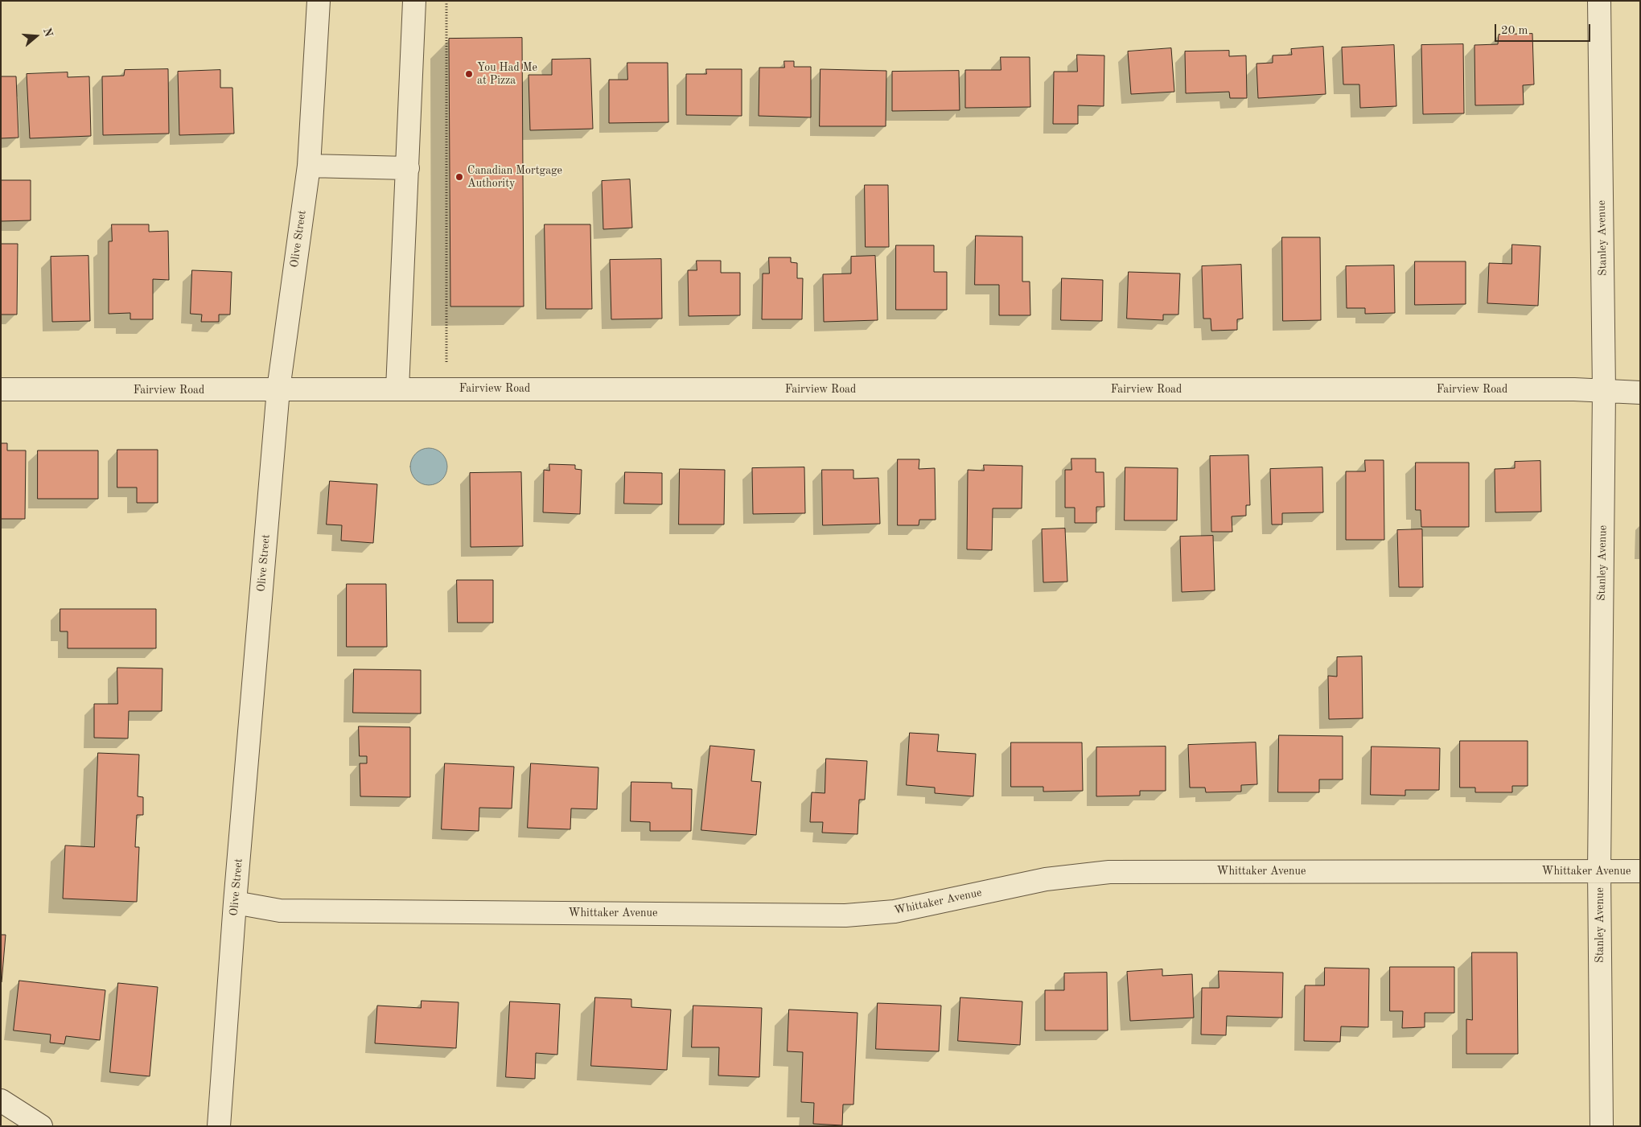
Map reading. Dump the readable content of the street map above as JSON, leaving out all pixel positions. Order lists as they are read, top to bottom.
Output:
{
  "streets": {
    "street": [
      "Stanley Avenue",
      "Olive Street",
      "Fairview Road",
      "Whittaker Avenue"
    ]
  },
  "crossings": [
    ["Stanley Avenue", "Fairview Road"],
    ["Stanley Avenue", "Whittaker Avenue"],
    ["Olive Street", "Fairview Road"],
    ["Olive Street", "Whittaker Avenue"]
  ],
  "places": ["You Had Me at Pizza", "Canadian Mortgage Authority"],
  "scale_bar": "20 m",
  "north": "right"
}
